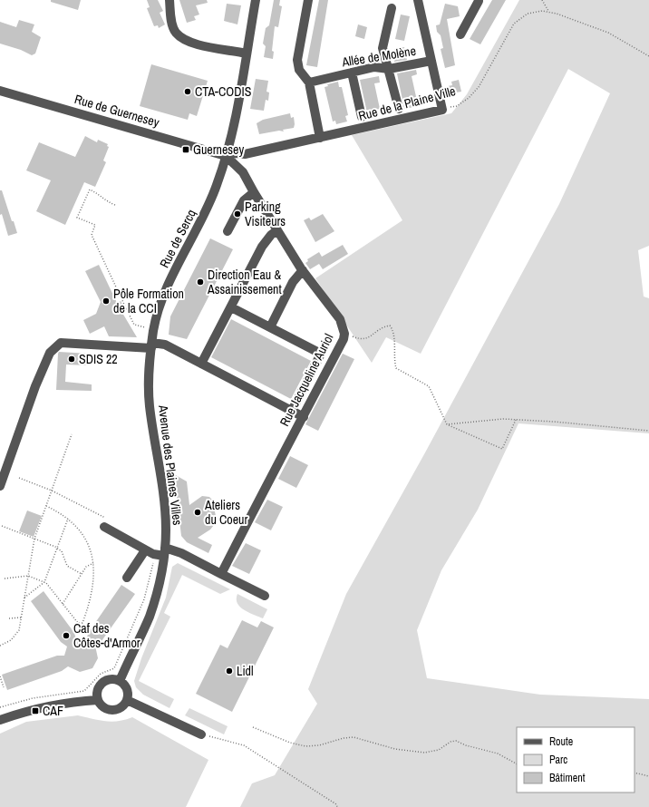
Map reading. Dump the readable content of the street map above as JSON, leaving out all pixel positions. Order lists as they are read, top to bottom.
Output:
{
  "streets": {
    "street": [
      "Allée de Molène",
      "Rue de la Plaine Ville",
      "Rue de Guernesey",
      "Rue de Sercq",
      "Rue Jacqueline Auriol",
      "Avenue des Plaines Villes"
    ]
  },
  "crossings": [
    ["Rue de la Plaine Ville", "Rue de Guernesey"],
    ["Rue de la Plaine Ville", "Rue de Sercq"],
    ["Rue de la Plaine Ville", "Rue Jacqueline Auriol"],
    ["Rue de Guernesey", "Rue de Sercq"],
    ["Rue de Guernesey", "Rue Jacqueline Auriol"],
    ["Rue de Sercq", "Rue Jacqueline Auriol"],
    ["Rue de Sercq", "Avenue des Plaines Villes"]
  ],
  "places": {
    "other": [
      "CTA-CODIS",
      "Parking Visiteurs",
      "Direction Eau & Assainissement",
      "Pôle Formation de la CCI",
      "SDIS 22",
      "Ateliers du Coeur",
      "Caf des Côtes-d'Armor",
      "Lidl"
    ],
    "transit": ["Guernesey", "CAF"]
  },
  "legend": ["Route", "Parc", "Bâtiment"]
}
